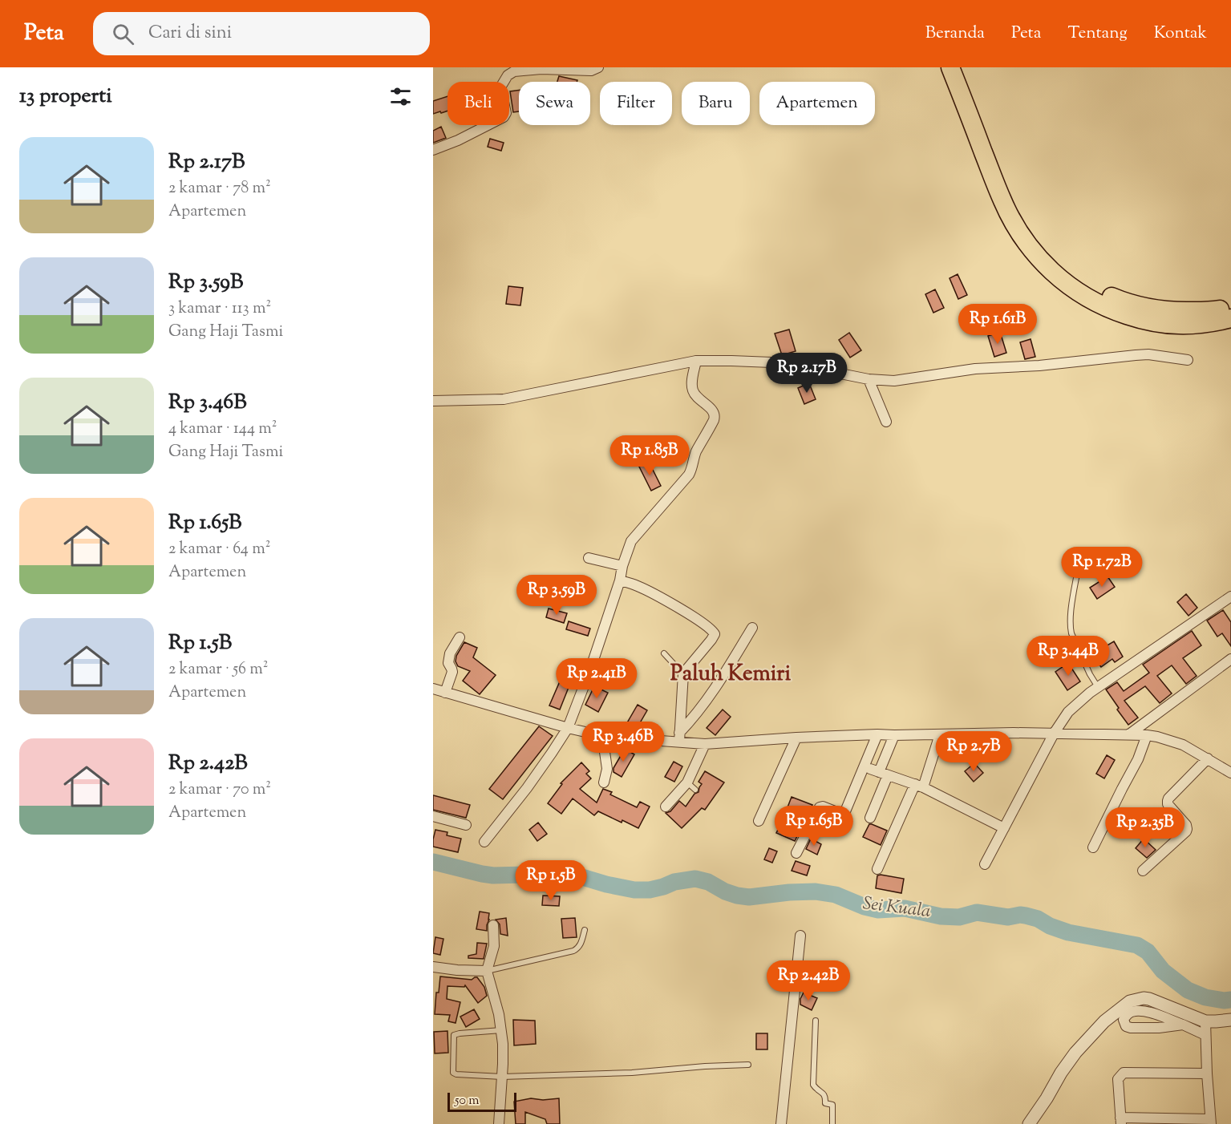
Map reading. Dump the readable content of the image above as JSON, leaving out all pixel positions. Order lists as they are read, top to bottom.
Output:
{
  "districts": ["Paluh Kemiri"],
  "water": ["Sei Kuala"],
  "scale_bar": "50 m",
  "page": {
    "header": "Peta",
    "search": "Cari di sini",
    "nav": [
      "Beranda",
      "Peta",
      "Tentang",
      "Kontak"
    ],
    "heading": "13 properti",
    "chip": [
      "Beli",
      "Sewa",
      "Filter",
      "Baru",
      "Apartemen"
    ],
    "list": [
      {
        "name": "Rp 2.17B",
        "note": "2 kamar · 78 m² · Apartemen"
      },
      {
        "name": "Rp 3.59B",
        "note": "3 kamar · 113 m² · Gang Haji Tasmi"
      },
      {
        "name": "Rp 3.46B",
        "note": "4 kamar · 144 m² · Gang Haji Tasmi"
      },
      {
        "name": "Rp 1.65B",
        "note": "2 kamar · 64 m² · Apartemen"
      },
      {
        "name": "Rp 1.5B",
        "note": "2 kamar · 56 m² · Apartemen"
      },
      {
        "name": "Rp 2.42B",
        "note": "2 kamar · 70 m² · Apartemen"
      }
    ],
    "price": [
      "Rp 1.61B",
      "Rp 2.17B",
      "Rp 1.85B",
      "Rp 1.72B",
      "Rp 3.59B",
      "Rp 3.44B",
      "Rp 2.41B",
      "Rp 3.46B",
      "Rp 2.7B",
      "Rp 1.65B",
      "Rp 2.35B",
      "Rp 1.5B",
      "Rp 2.42B"
    ],
    "scale": "50 m"
  }
}
